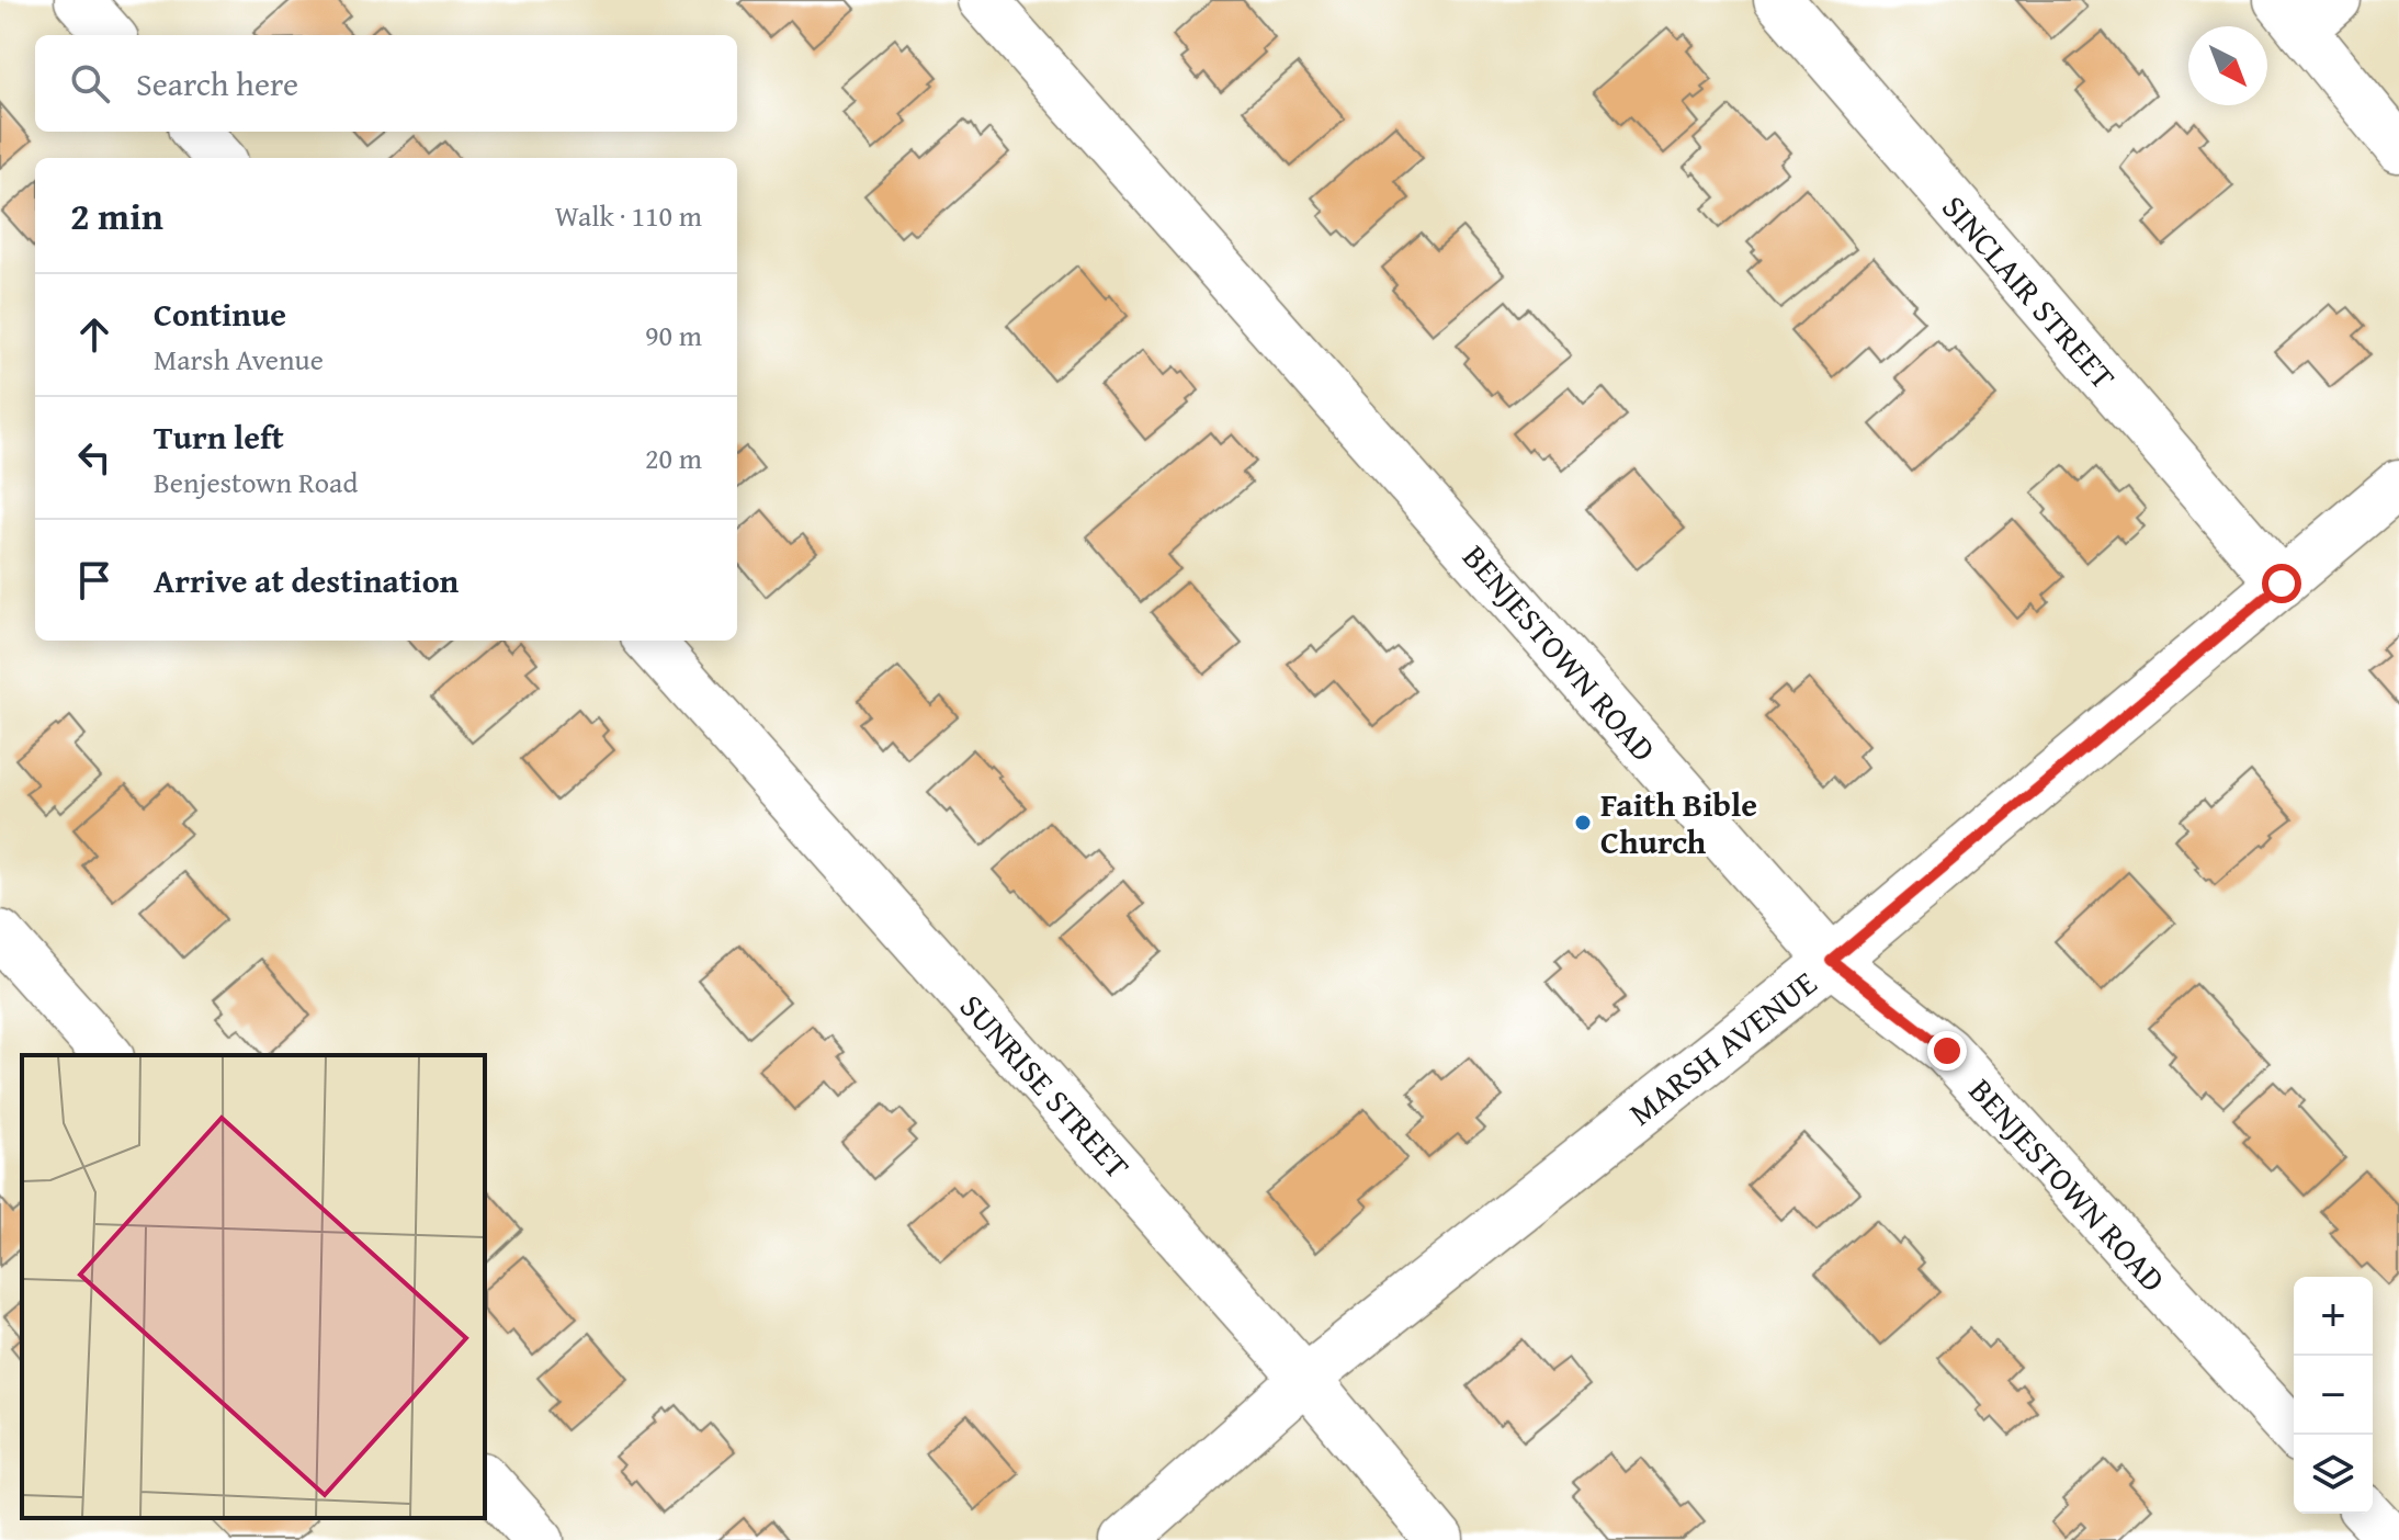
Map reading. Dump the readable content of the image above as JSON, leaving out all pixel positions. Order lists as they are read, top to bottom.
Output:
{
  "streets": {
    "street": [
      "SINCLAIR STREET",
      "BENJESTOWN ROAD",
      "MARSH AVENUE",
      "SUNRISE STREET"
    ]
  },
  "crossings": [
    ["SINCLAIR STREET", "MARSH AVENUE"],
    ["BENJESTOWN ROAD", "MARSH AVENUE"],
    ["MARSH AVENUE", "SUNRISE STREET"]
  ],
  "places": ["Faith Bible Church"],
  "north": "bottom right",
  "page": {
    "search": "Search here",
    "heading": ["2 min", "Walk · 110 m"],
    "list": [
      ["Continue", "Marsh Avenue", "90 m"],
      ["Turn left", "Benjestown Road", "20 m"],
      "Arrive at destination"
    ],
    "map_buttons": ["+", "−"]
  }
}
